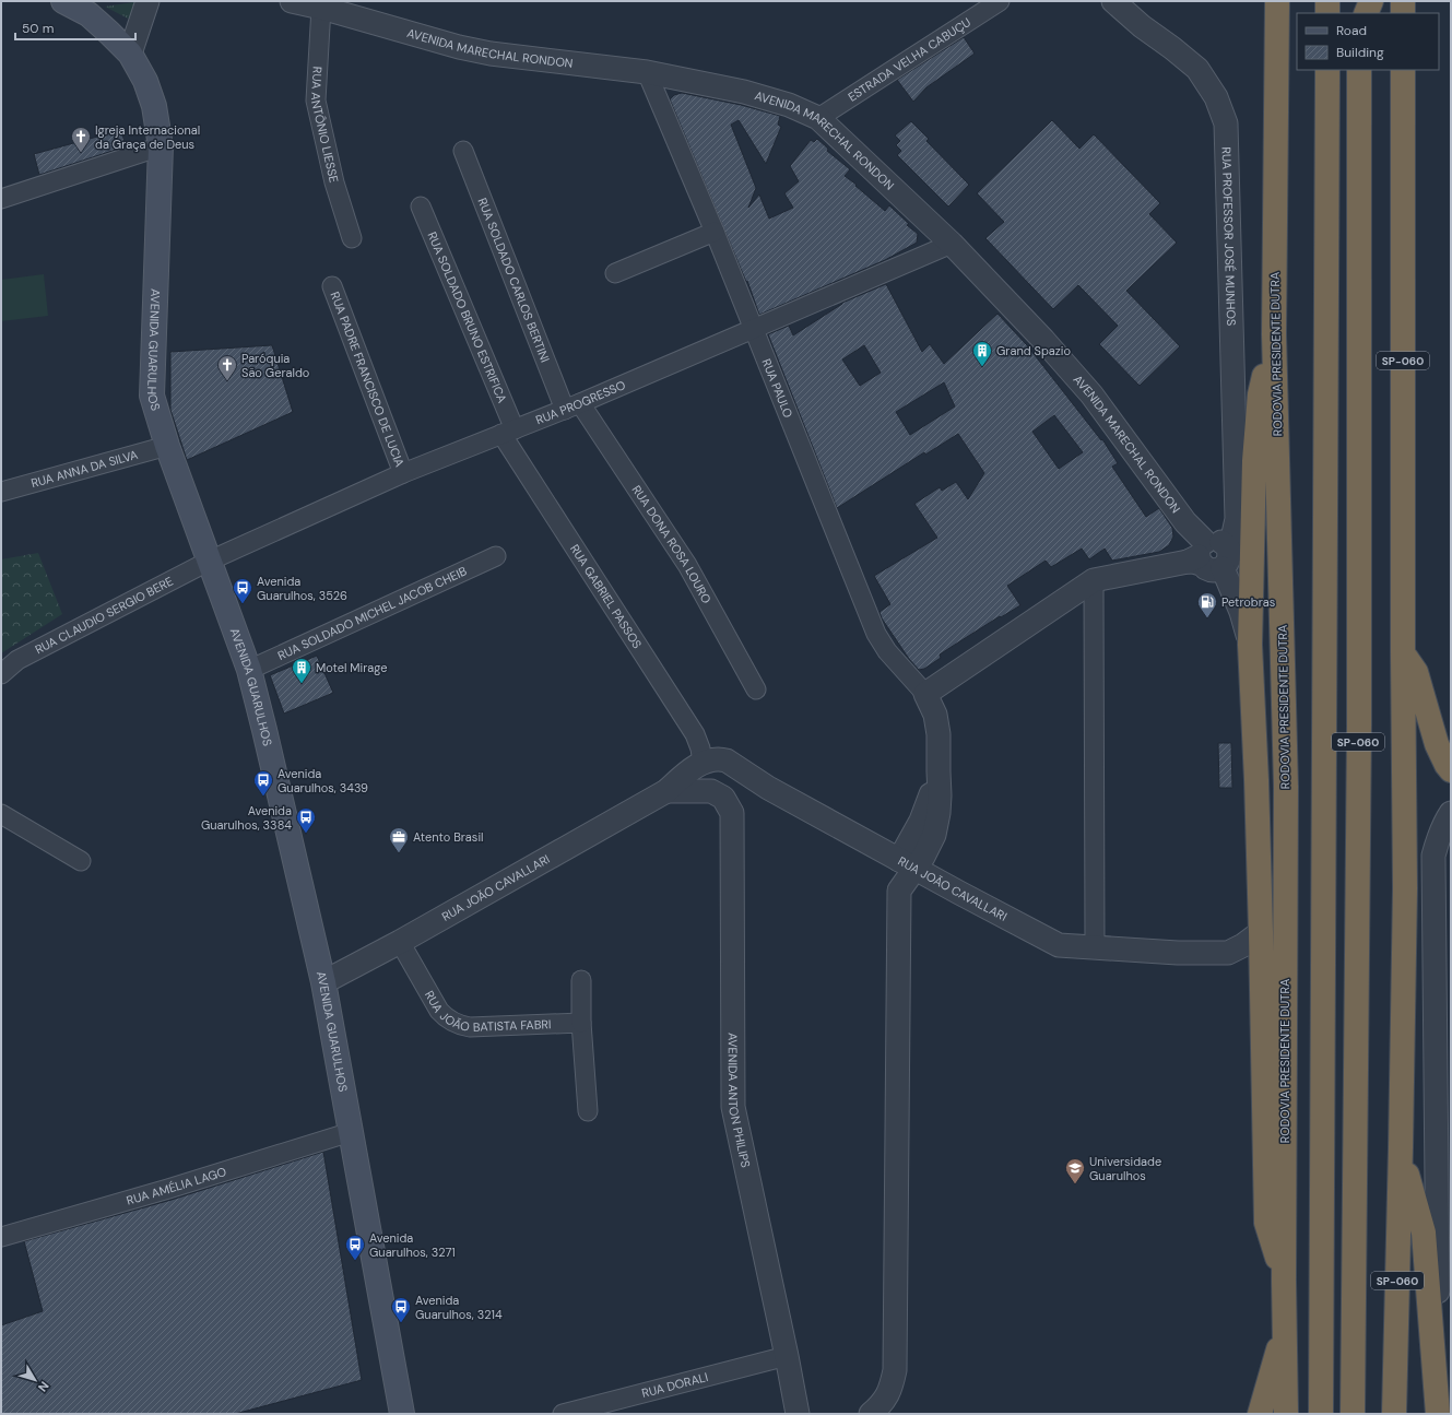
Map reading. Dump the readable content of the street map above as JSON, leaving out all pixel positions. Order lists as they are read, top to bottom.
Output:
{
  "streets": {
    "highway": ["RODOVIA PRESIDENTE DUTRA", "SP-060"],
    "main road": ["AVENIDA GUARULHOS"],
    "street": [
      "AVENIDA MARECHAL RONDON",
      "ESTRADA VELHA CABUÇU",
      "RUA ANTÔNIO LIESSE",
      "RUA PROFESSOR JOSÉ MUNHOS",
      "RUA SOLDADO CARLOS BERTINI",
      "RUA SOLDADO BRUNO ESTRIFICA",
      "RUA PADRE FRANCISCO DE LUCIA",
      "RUA PAULO",
      "RUA PROGRESSO",
      "RUA ANNA DA SILVA",
      "RUA DONA ROSA LOURO",
      "RUA GABRIEL PASSOS",
      "RUA SOLDADO MICHEL JACOB CHEIB",
      "RUA CLAUDIO SERGIO BERE",
      "RUA JOÃO CAVALLARI",
      "RUA JOÃO BATISTA FABRI",
      "AVENIDA ANTON PHILIPS",
      "RUA AMÉLIA LAGO",
      "RUA DORALI"
    ]
  },
  "crossings": [
    ["AVENIDA MARECHAL RONDON", "ESTRADA VELHA CABUÇU"],
    ["AVENIDA MARECHAL RONDON", "RUA ANTÔNIO LIESSE"],
    ["AVENIDA MARECHAL RONDON", "RUA PROFESSOR JOSÉ MUNHOS"],
    ["AVENIDA MARECHAL RONDON", "RUA PAULO"],
    ["AVENIDA MARECHAL RONDON", "RUA PROGRESSO"],
    ["RUA SOLDADO CARLOS BERTINI", "RUA PROGRESSO"],
    ["RUA SOLDADO CARLOS BERTINI", "RUA DONA ROSA LOURO"],
    ["RUA SOLDADO BRUNO ESTRIFICA", "RUA PROGRESSO"],
    ["RUA SOLDADO BRUNO ESTRIFICA", "RUA GABRIEL PASSOS"],
    ["AVENIDA GUARULHOS", "RUA PROGRESSO"],
    ["AVENIDA GUARULHOS", "RUA ANNA DA SILVA"],
    ["AVENIDA GUARULHOS", "RUA SOLDADO MICHEL JACOB CHEIB"],
    ["AVENIDA GUARULHOS", "RUA CLAUDIO SERGIO BERE"],
    ["AVENIDA GUARULHOS", "RUA JOÃO CAVALLARI"],
    ["AVENIDA GUARULHOS", "RUA AMÉLIA LAGO"],
    ["RUA PADRE FRANCISCO DE LUCIA", "RUA PROGRESSO"],
    ["RUA PAULO", "RUA PROGRESSO"],
    ["RUA PROGRESSO", "RUA DONA ROSA LOURO"],
    ["RUA PROGRESSO", "RUA GABRIEL PASSOS"],
    ["RUA PROGRESSO", "RUA CLAUDIO SERGIO BERE"],
    ["RUA GABRIEL PASSOS", "RUA JOÃO CAVALLARI"],
    ["RUA JOÃO CAVALLARI", "RUA JOÃO BATISTA FABRI"],
    ["AVENIDA ANTON PHILIPS", "RUA DORALI"]
  ],
  "places": {
    "church": ["Igreja Internacional da Graça de Deus", "Paróquia São Geraldo"],
    "building": ["Grand Spazio", "Motel Mirage"],
    "bus stop": [
      "Avenida Guarulhos, 3526",
      "Avenida Guarulhos, 3439",
      "Avenida Guarulhos, 3384",
      "Avenida Guarulhos, 3271",
      "Avenida Guarulhos, 3214"
    ],
    "fuel station": ["Petrobras"],
    "office": ["Atento Brasil"],
    "school or university": ["Universidade Guarulhos"]
  },
  "legend": ["Road", "Building"],
  "scale_bar": "50 m",
  "north": "bottom right"
}
